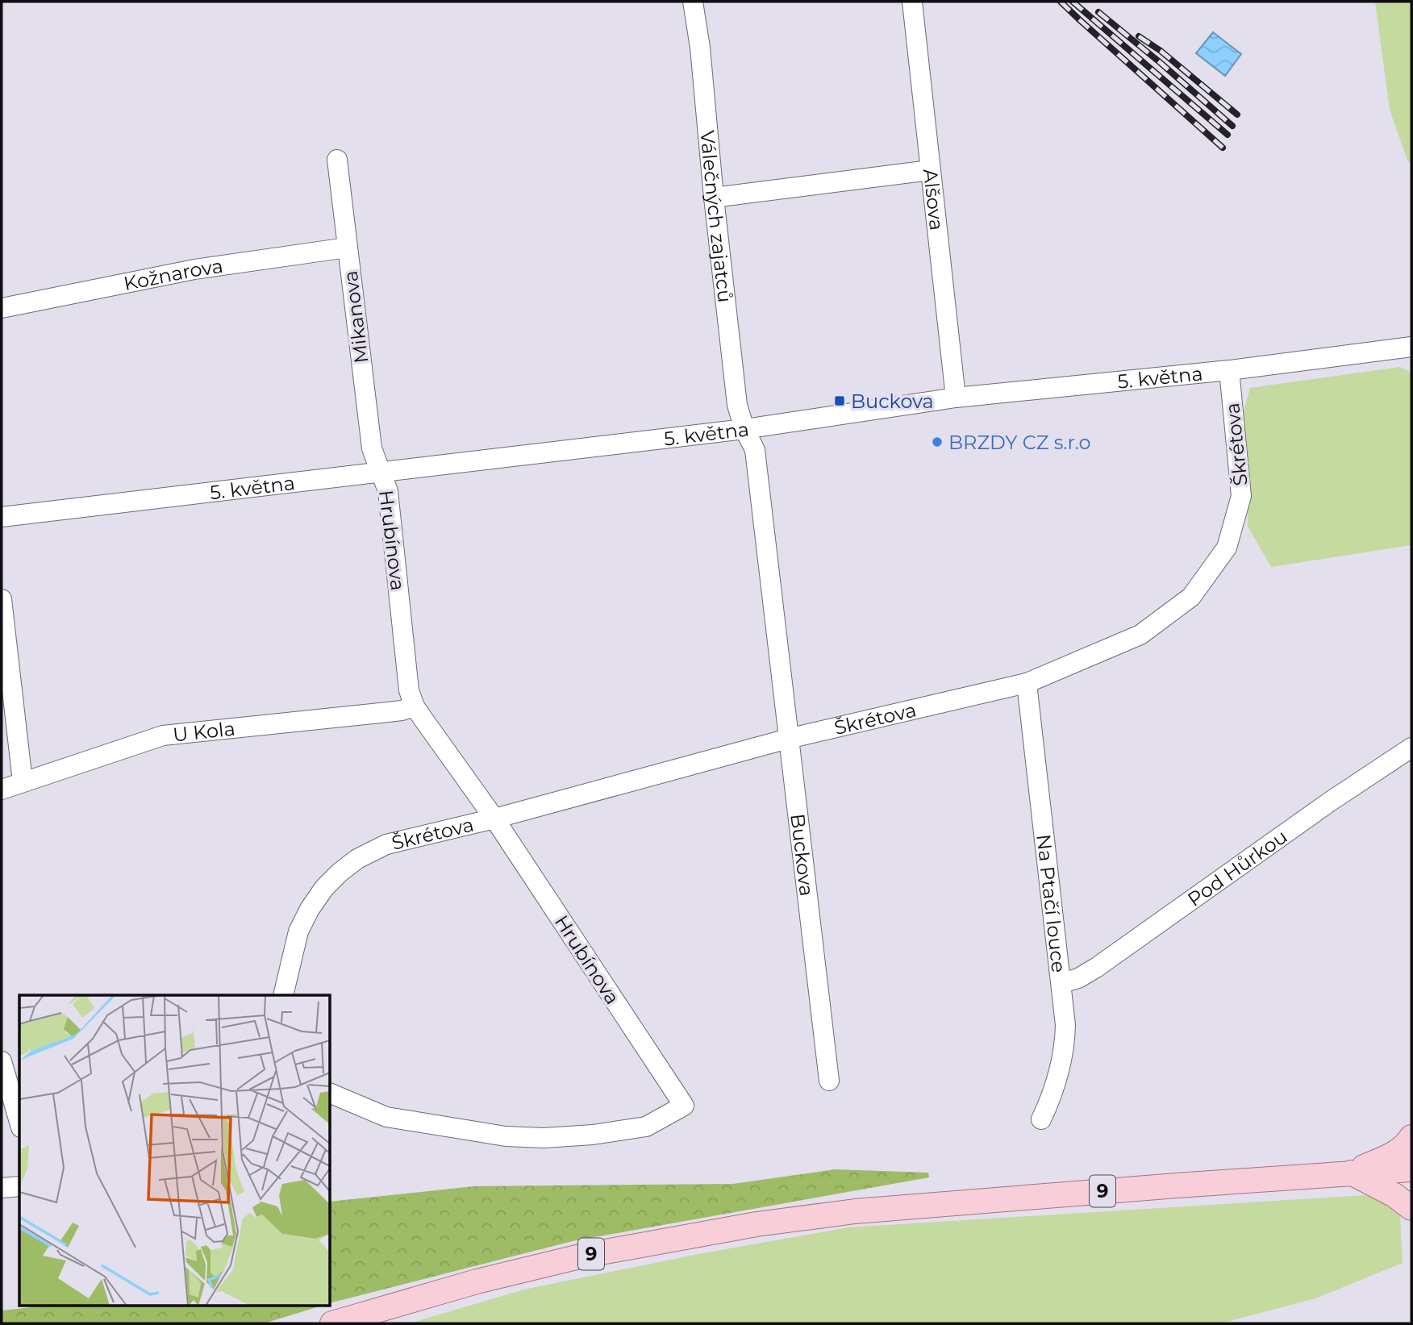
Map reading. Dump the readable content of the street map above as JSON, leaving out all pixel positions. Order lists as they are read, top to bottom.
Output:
{
  "streets": {
    "main road": ["9"],
    "street": [
      "Alšova",
      "Válečných zajatců",
      "Kožnarova",
      "Mikanova",
      "5. května",
      "Škrétova",
      "Hrubínova",
      "U Kola",
      "Buckova",
      "Pod Hůrkou",
      "Na Ptačí louce"
    ]
  },
  "crossings": [
    ["Alšova", "5. května"],
    ["Válečných zajatců", "5. května"],
    ["Válečných zajatců", "Buckova"],
    ["Kožnarova", "Mikanova"],
    ["Mikanova", "5. května"],
    ["Mikanova", "Hrubínova"],
    ["5. května", "Škrétova"],
    ["5. května", "Hrubínova"],
    ["5. května", "Buckova"],
    ["Škrétova", "Hrubínova"],
    ["Škrétova", "Buckova"],
    ["Škrétova", "Na Ptačí louce"],
    ["Hrubínova", "U Kola"],
    ["Pod Hůrkou", "Na Ptačí louce"]
  ],
  "places": {
    "transit": ["Buckova"],
    "other": ["BRZDY CZ s.r.o"]
  }
}
